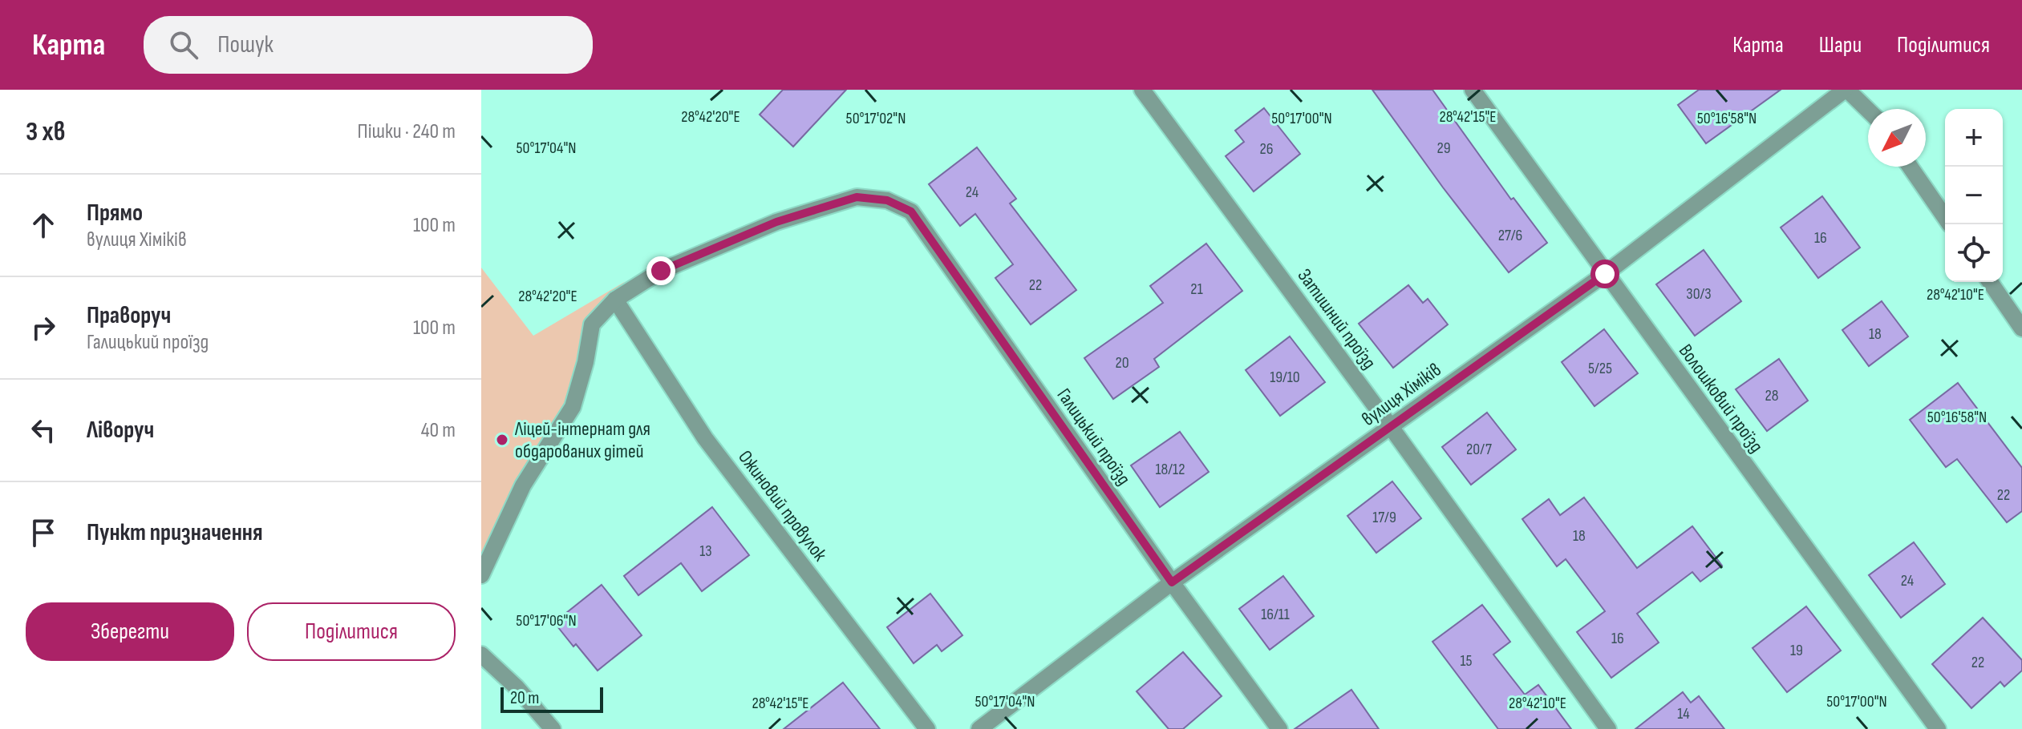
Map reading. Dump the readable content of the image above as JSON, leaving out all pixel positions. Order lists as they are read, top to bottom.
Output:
{
  "streets": {
    "street": [
      "Затишний проїзд",
      "вулиця Хіміків",
      "Волошковий проїзд",
      "Галицький проїзд",
      "Ожиновий провулок"
    ]
  },
  "crossings": [
    ["Затишний проїзд", "вулиця Хіміків"],
    ["вулиця Хіміків", "Волошковий проїзд"],
    ["вулиця Хіміків", "Галицький проїзд"],
    ["Галицький проїзд", "Ожиновий провулок"]
  ],
  "places": ["Ліцей-інтернат для обдарованих дітей"],
  "house_numbers": [
    "29",
    "26",
    "24",
    "27/6",
    "16",
    "22",
    "21",
    "30/3",
    "18",
    "20",
    "5/25",
    "19/10",
    "28",
    "20/7",
    "18/12",
    "22",
    "17/9",
    "18",
    "13",
    "24",
    "16/11",
    "16",
    "19",
    "15",
    "22",
    "14"
  ],
  "scale_bar": "20 m",
  "north": "bottom left",
  "page": {
    "header": "Карта",
    "search": "Пошук",
    "nav": ["Карта", "Шари", "Поділитися"],
    "heading": ["3 хв", "Пішки · 240 m"],
    "map_buttons": ["+", "−"],
    "list": [
      ["Прямо", "вулиця Хіміків", "100 m"],
      ["Праворуч", "Галицький проїзд", "100 m"],
      ["Ліворуч", "40 m"],
      "Пункт призначення"
    ],
    "buttons": ["Зберегти", "Поділитися"],
    "scale": "20 m"
  },
  "coordinates": [
    "28°42'20\"E",
    "28°42'15\"E",
    "50°16'58\"N",
    "50°17'02\"N",
    "50°17'00\"N",
    "50°17'04\"N",
    "28°42'10\"E",
    "50°17'06\"N"
  ]
}
